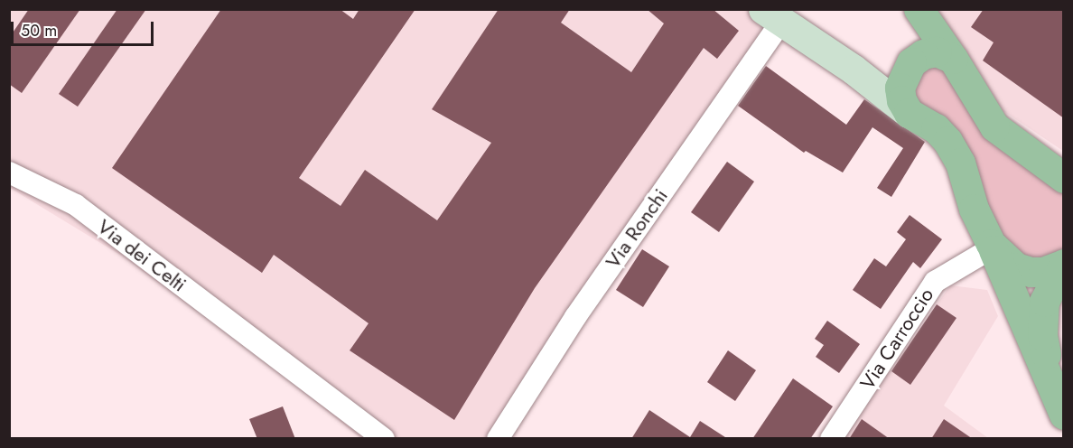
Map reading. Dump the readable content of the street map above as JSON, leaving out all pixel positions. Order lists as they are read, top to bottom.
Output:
{
  "streets": {
    "street": ["Via Ronchi", "Via dei Celti", "Via Carroccio"]
  },
  "scale_bar": "50 m"
}
